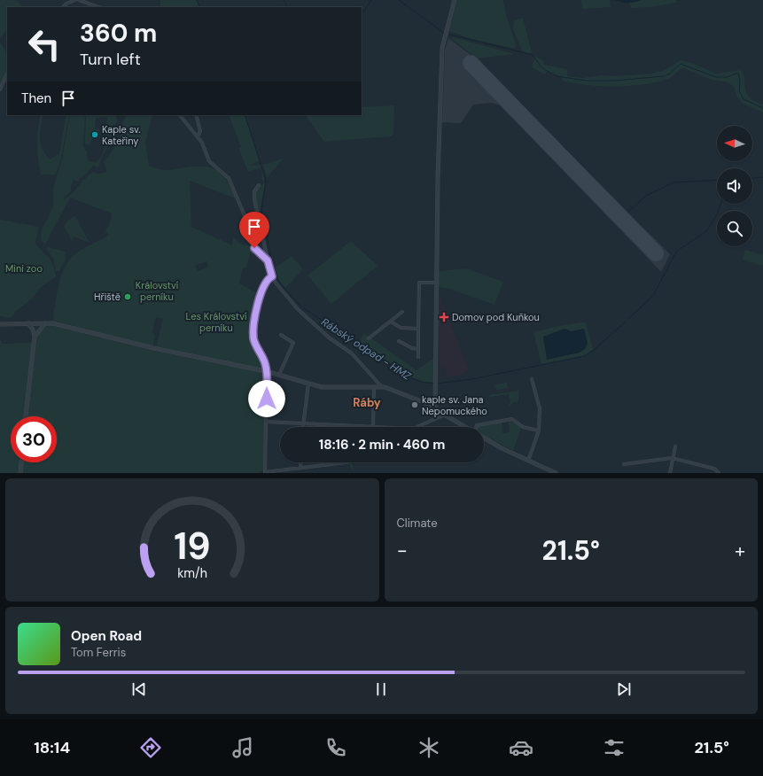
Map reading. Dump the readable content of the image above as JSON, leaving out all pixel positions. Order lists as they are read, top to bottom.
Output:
{
  "districts": ["Ráby"],
  "water": ["Rábský odpad - HMZ"],
  "parks": ["Mini zoo", "Království perníku", "Les Království perníku"],
  "places": {
    "other": ["Kaple sv. Kateřiny", "Hřiště", "kaple sv. Jana Nepomuckého"],
    "health": ["Domov pod Kuňkou"]
  },
  "north": "left",
  "page": {
    "turn": ["360 m", "Turn left"],
    "then": "Then",
    "limit": "30",
    "trip": "18:16 · 2 min · 460 m",
    "tile": "Climate",
    "heat": ["−", "21.5°", "+"],
    "song": ["Open Road", "Tom Ferris"],
    "tabs": ["18:14", "21.5°"],
    "gauge": ["19", "km/h"]
  }
}
